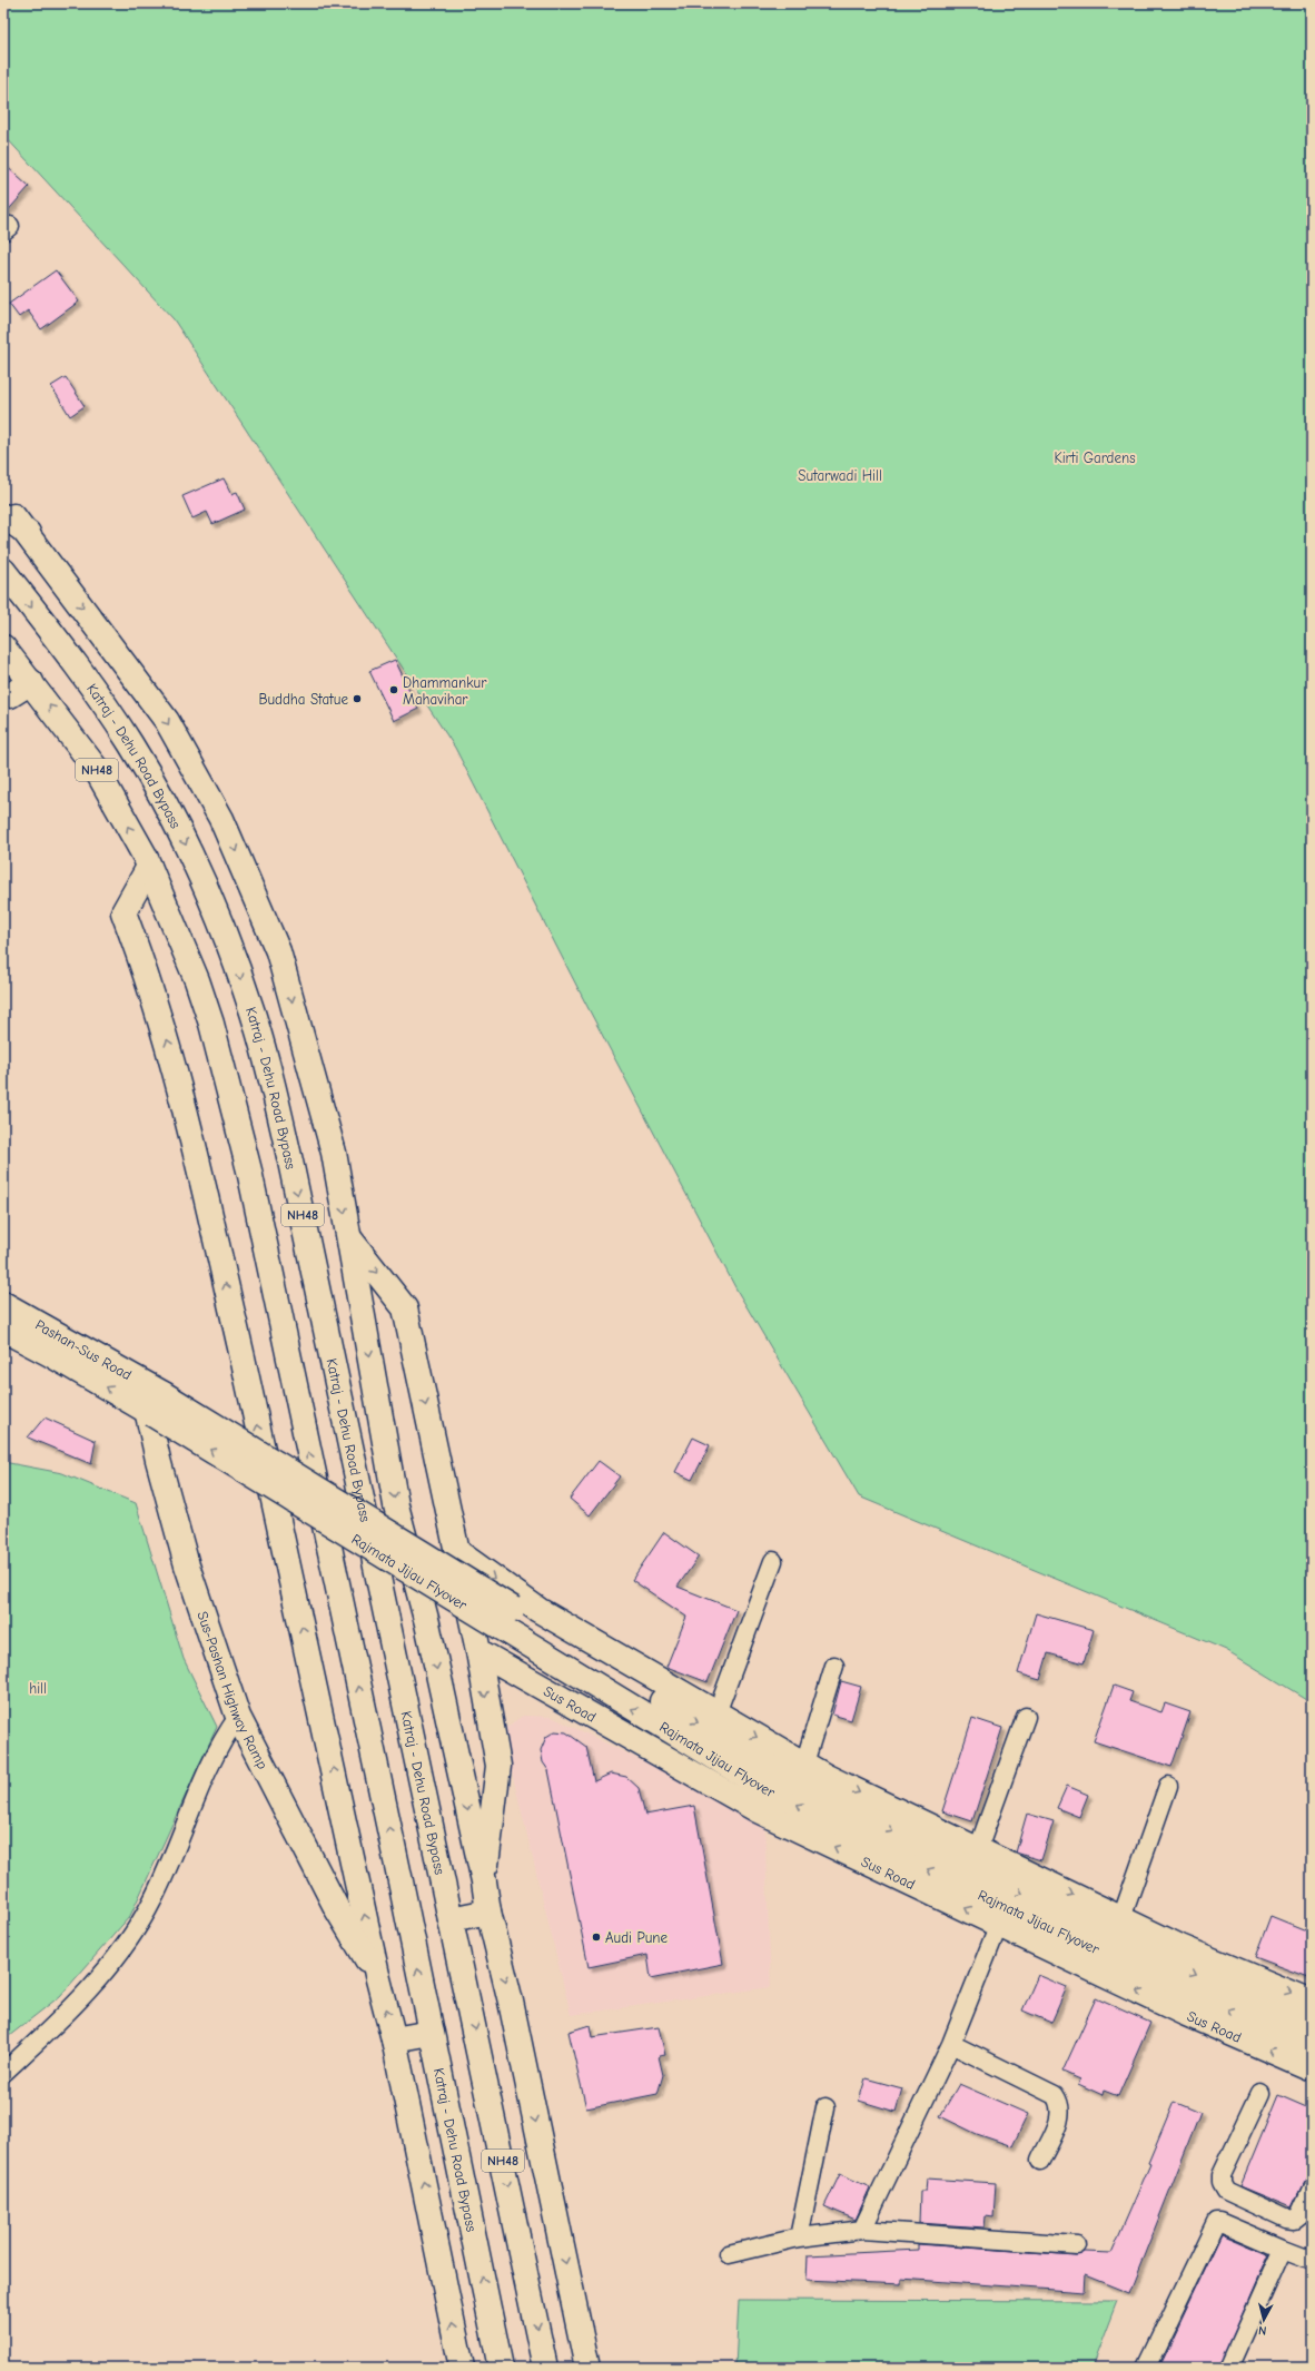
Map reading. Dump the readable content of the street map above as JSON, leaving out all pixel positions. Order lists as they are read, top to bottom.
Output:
{
  "streets": {
    "main road": [
      "Katraj - Dehu Road Bypass",
      "NH48",
      "Pashan-Sus Road",
      "Rajmata Jijau Flyover",
      "Sus-Pashan Highway Ramp",
      "Sus Road"
    ]
  },
  "crossings": [
    ["Pashan-Sus Road", "Rajmata Jijau Flyover"],
    ["Pashan-Sus Road", "Sus-Pashan Highway Ramp"],
    ["Rajmata Jijau Flyover", "Sus-Pashan Highway Ramp"]
  ],
  "parks": ["Kirti Gardens", "Sutarwadi Hill", "hill"],
  "places": ["Dhammankur Mahavihar", "Buddha Statue", "Audi Pune"],
  "north": "bottom"
}
